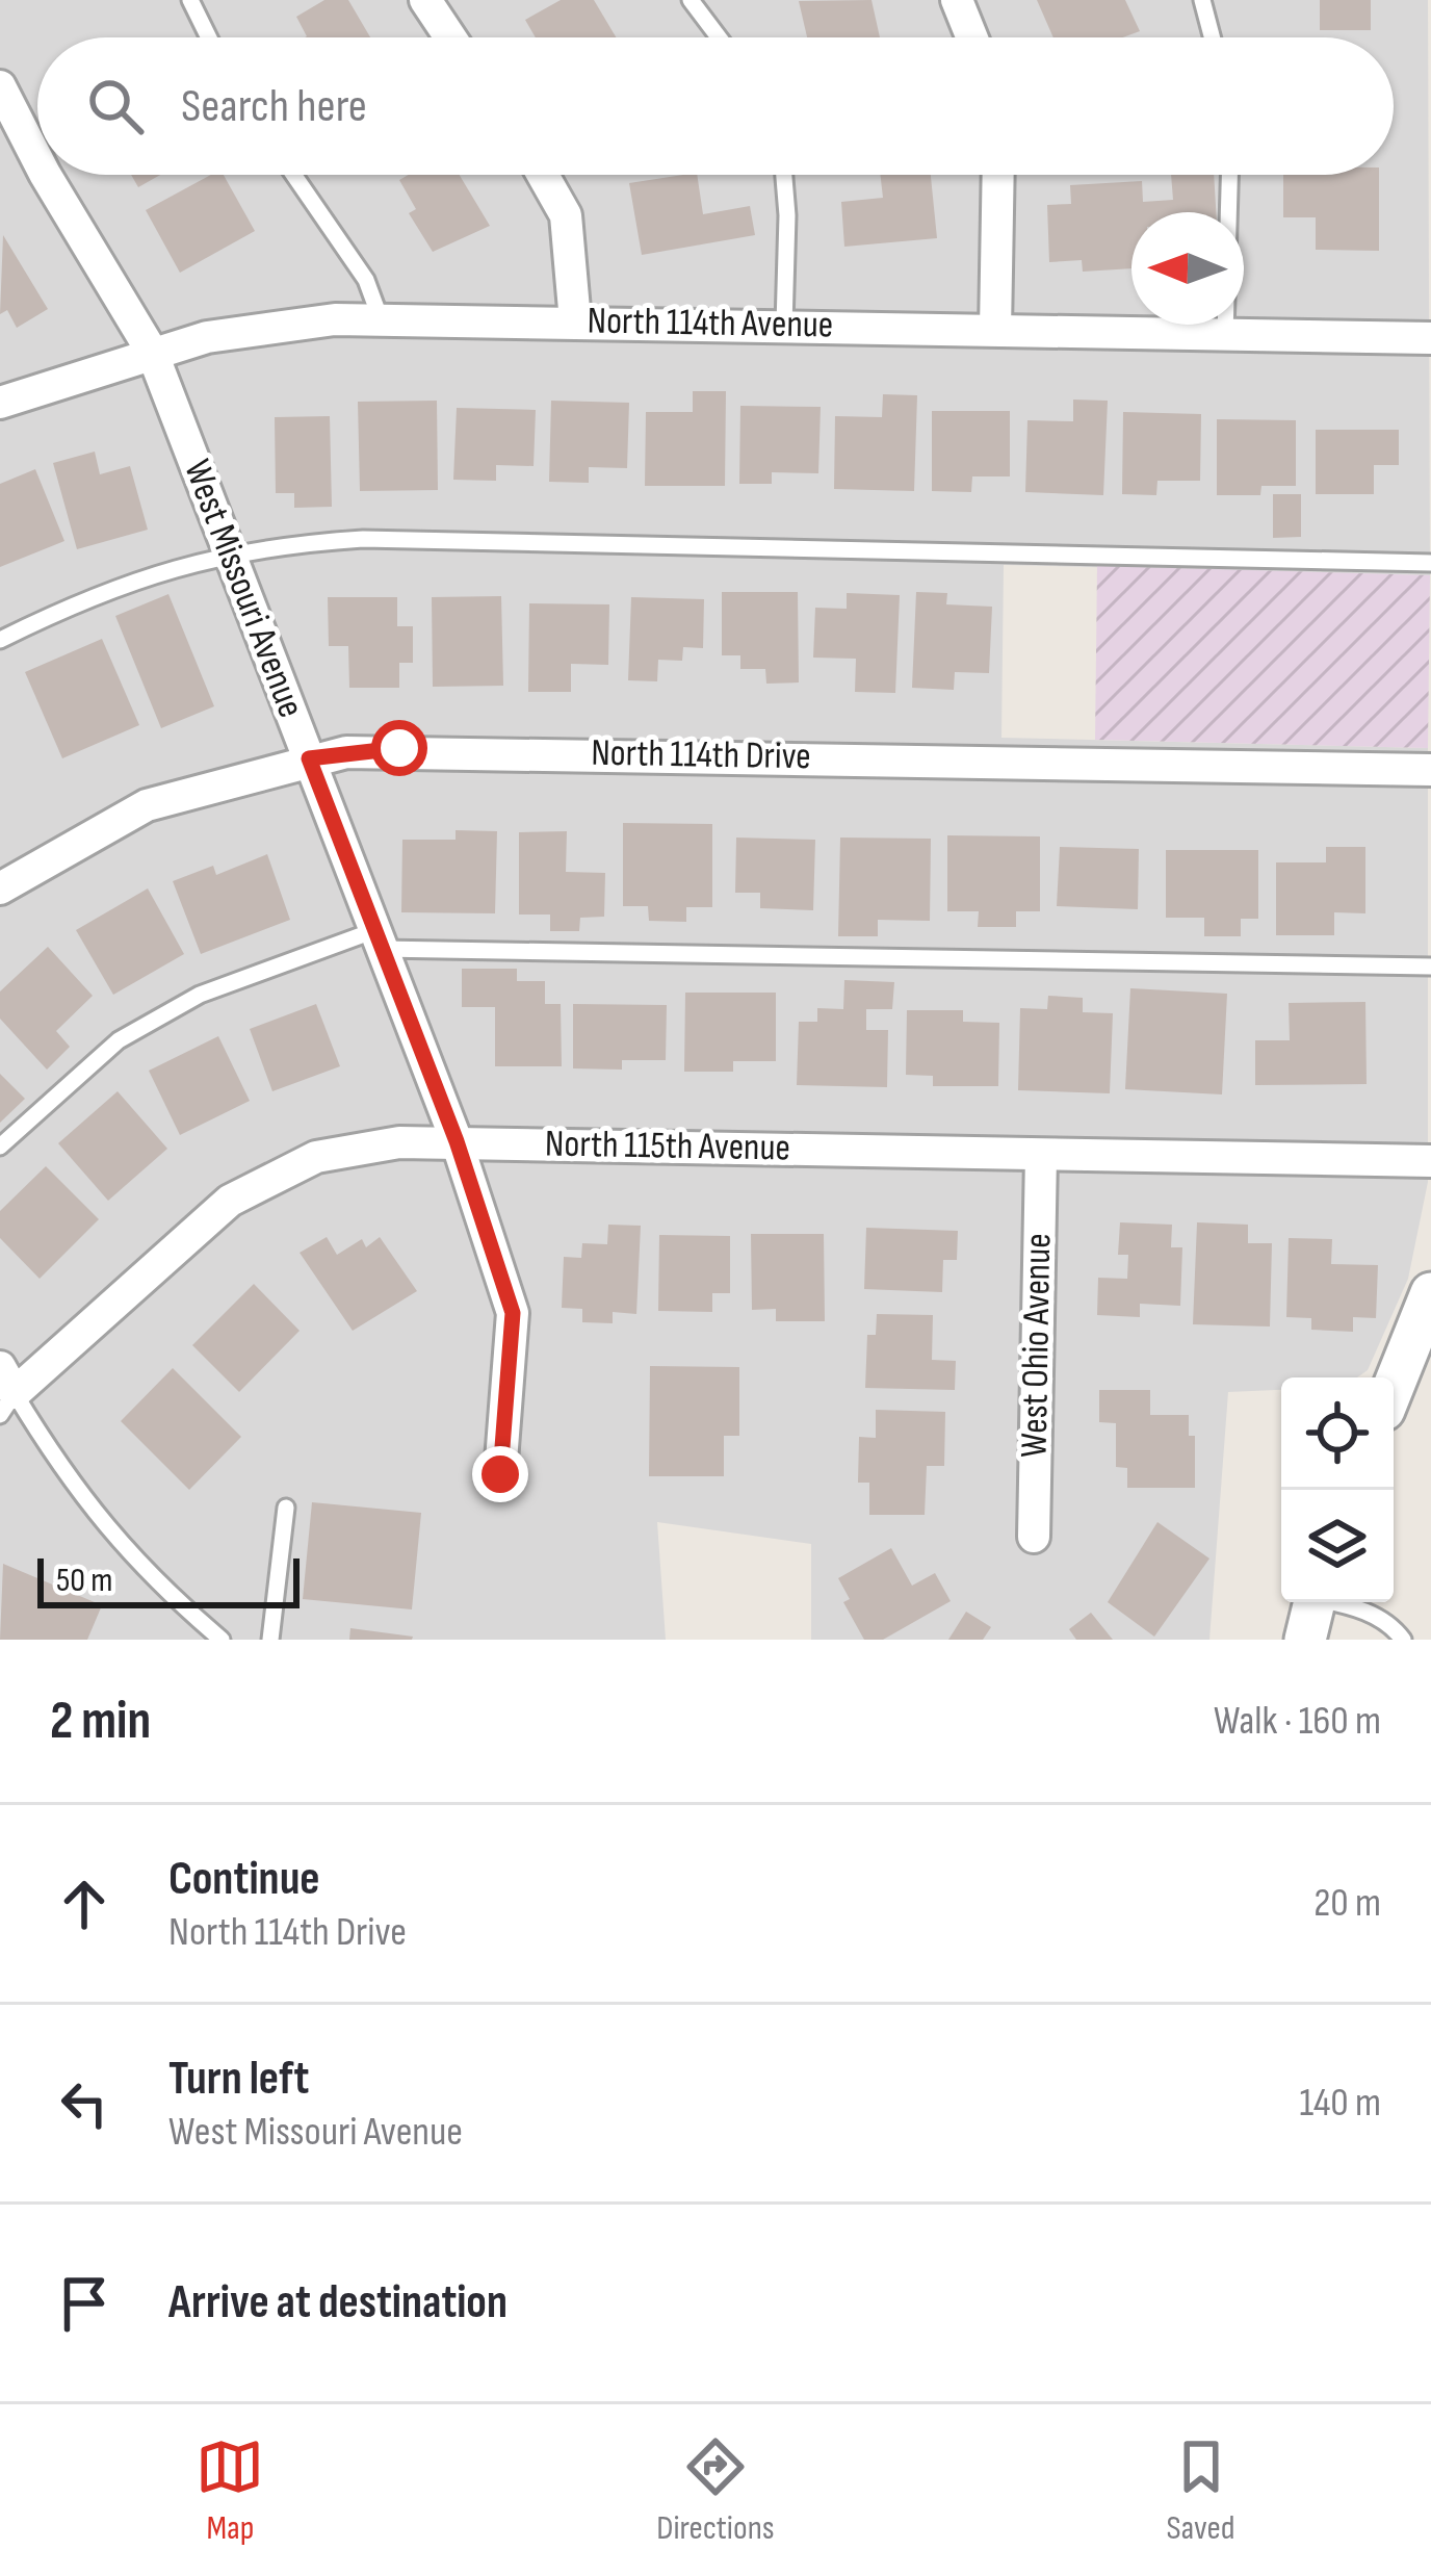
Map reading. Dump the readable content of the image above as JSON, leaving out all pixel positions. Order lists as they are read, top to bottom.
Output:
{
  "streets": {
    "street": [
      "North 114th Avenue",
      "West Missouri Avenue",
      "North 114th Drive",
      "North 115th Avenue",
      "West Ohio Avenue"
    ]
  },
  "crossings": [
    ["North 114th Avenue", "West Missouri Avenue"],
    ["West Missouri Avenue", "North 114th Drive"],
    ["West Missouri Avenue", "North 115th Avenue"],
    ["North 115th Avenue", "West Ohio Avenue"]
  ],
  "scale_bar": "50 m",
  "north": "left",
  "page": {
    "search": "Search here",
    "scale": "50 m",
    "heading": ["2 min", "Walk · 160 m"],
    "list": [
      ["Continue", "North 114th Drive", "20 m"],
      ["Turn left", "West Missouri Avenue", "140 m"],
      "Arrive at destination"
    ],
    "nav": ["Map", "Directions", "Saved"]
  }
}
